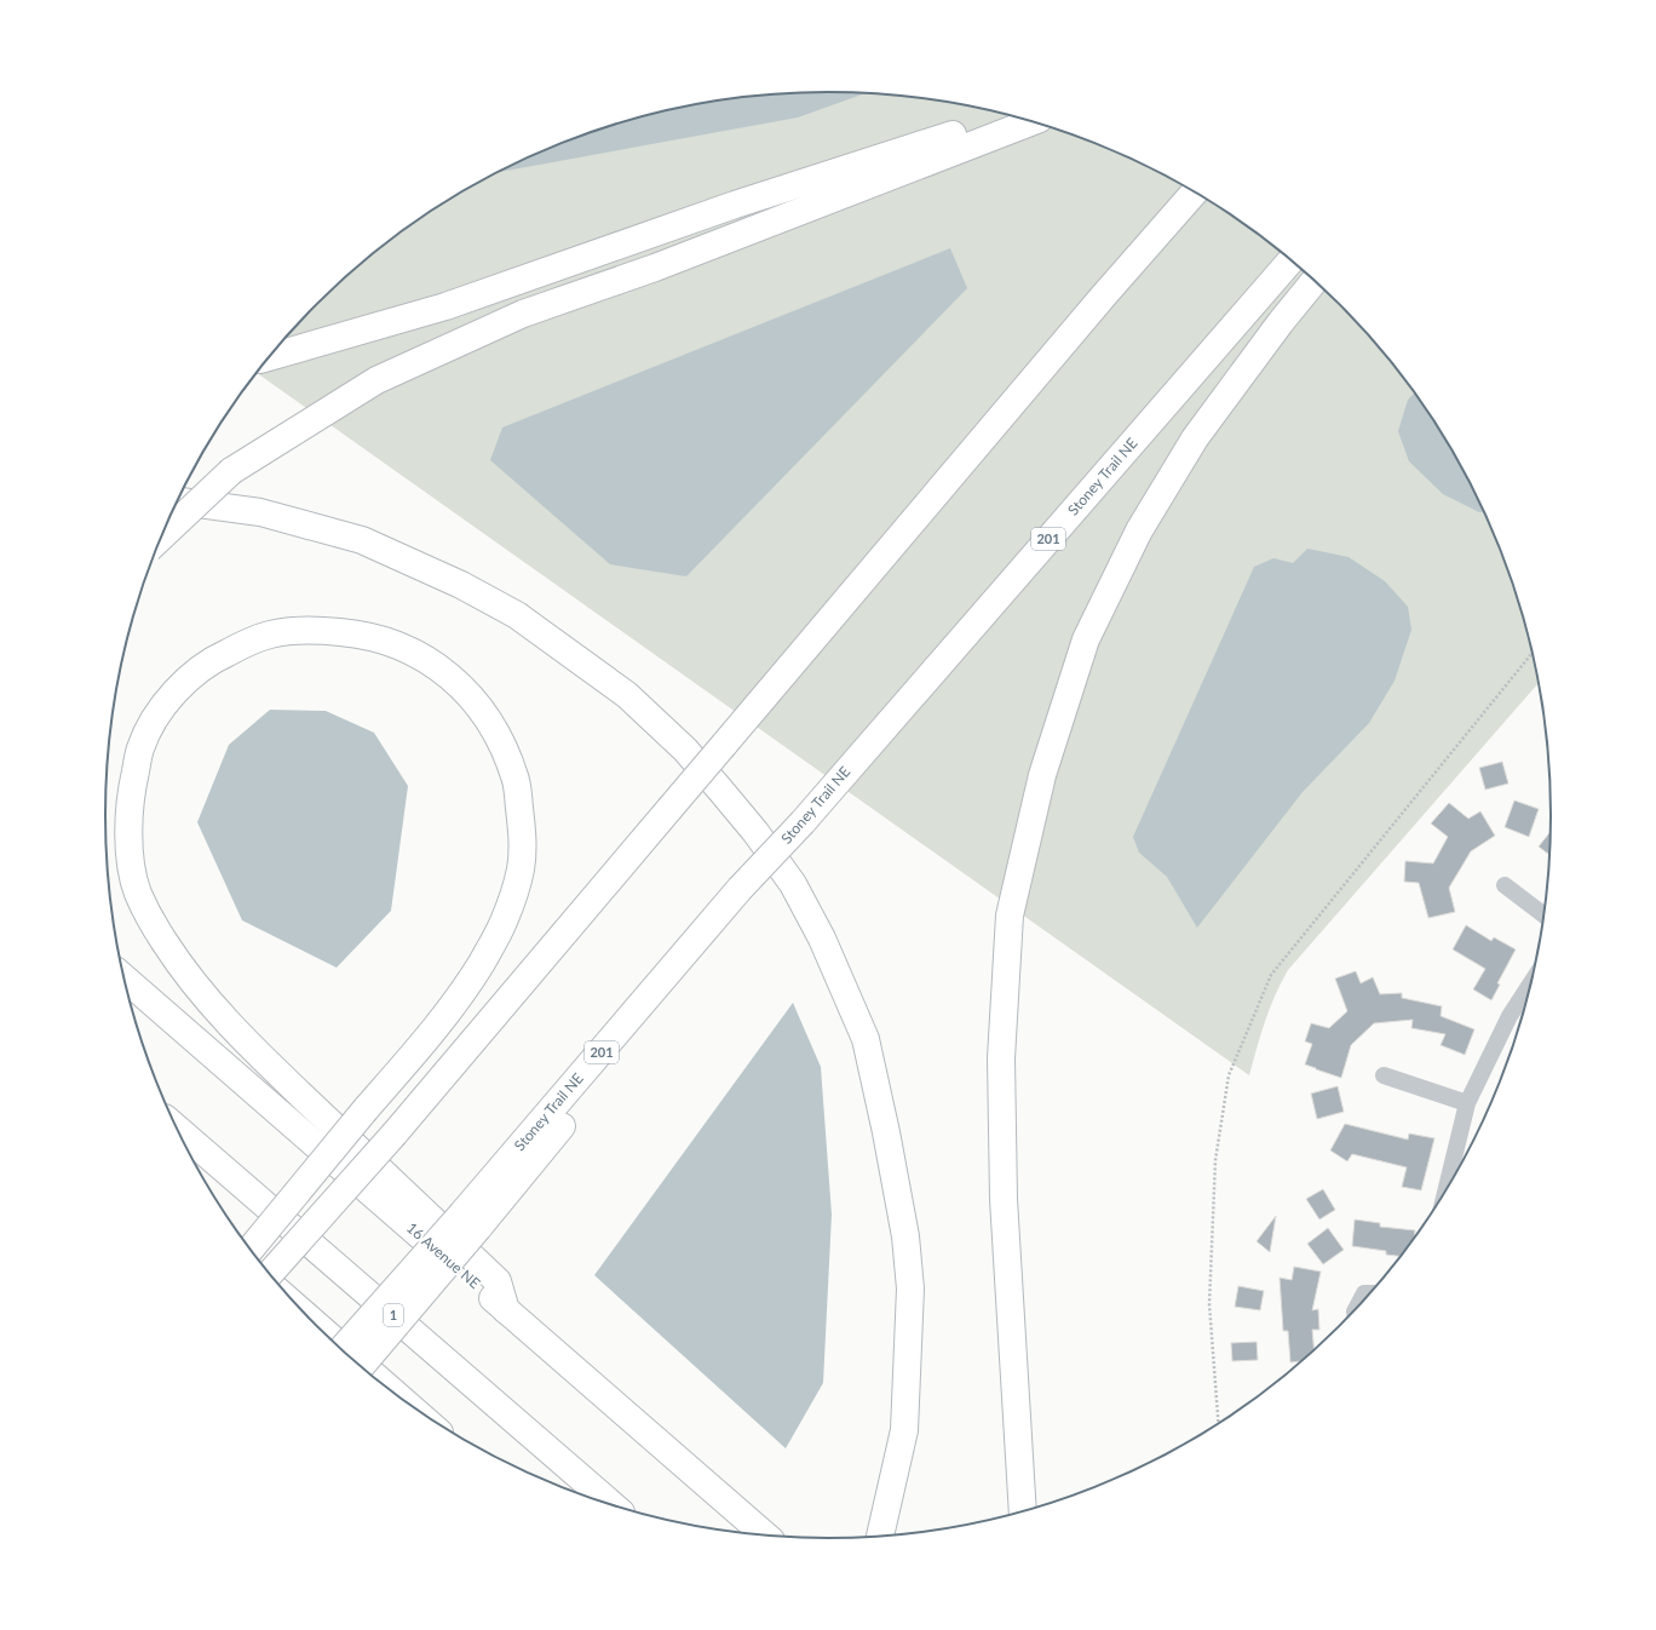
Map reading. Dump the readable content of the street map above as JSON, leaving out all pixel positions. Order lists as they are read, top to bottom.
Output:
{
  "streets": {
    "highway": [
      "Stoney Trail NE",
      "201",
      "16 Avenue NE",
      "1"
    ]
  }
}
